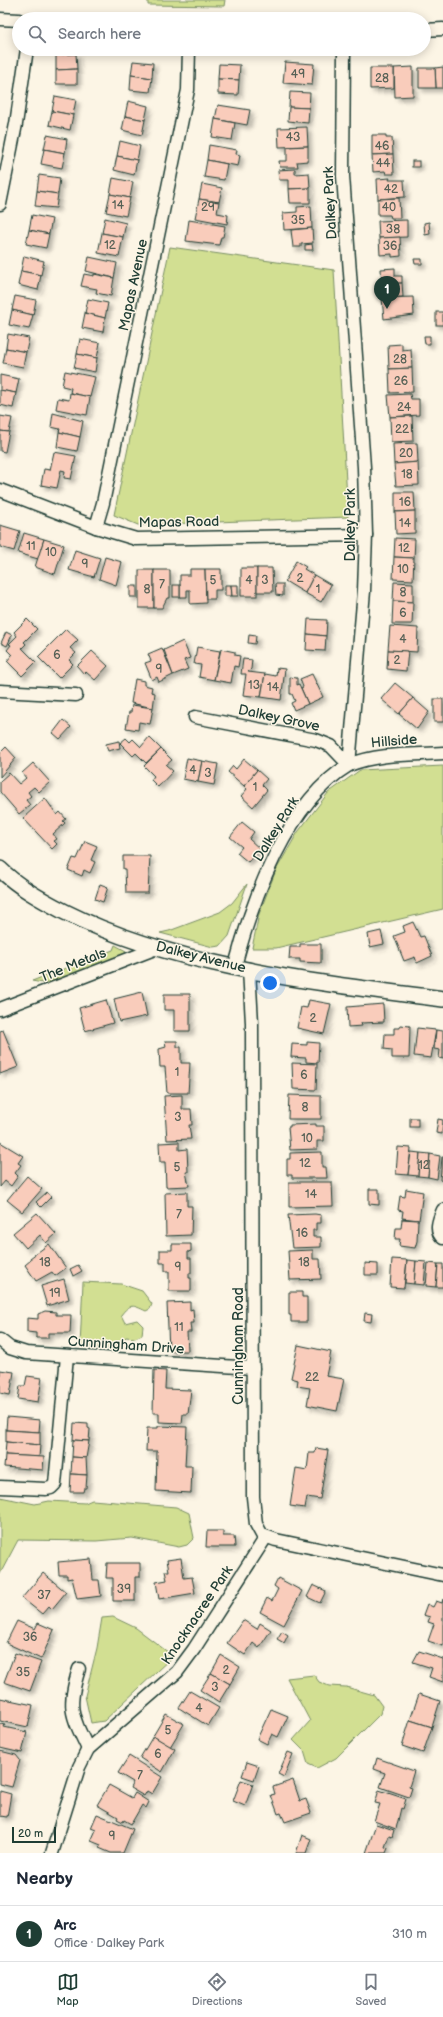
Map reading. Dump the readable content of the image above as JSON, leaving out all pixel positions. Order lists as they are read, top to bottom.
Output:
{
  "streets": {
    "street": [
      "Dalkey Park",
      "Mapas Avenue",
      "Mapas Road",
      "Dalkey Grove",
      "Hillside",
      "Dalkey Avenue",
      "The Metals",
      "Cunningham Drive",
      "Cunningham Road",
      "Knocknacree Park"
    ]
  },
  "crossings": [
    ["Dalkey Park", "Mapas Road"],
    ["Dalkey Park", "Dalkey Grove"],
    ["Dalkey Park", "Hillside"],
    ["Dalkey Park", "Dalkey Avenue"],
    ["Dalkey Park", "Cunningham Road"],
    ["Mapas Avenue", "Mapas Road"],
    ["Dalkey Grove", "Hillside"],
    ["Dalkey Avenue", "The Metals"],
    ["Dalkey Avenue", "Cunningham Road"],
    ["Cunningham Drive", "Cunningham Road"],
    ["Cunningham Road", "Knocknacree Park"]
  ],
  "house_numbers": [
    "49",
    "28",
    "43",
    "46",
    "44",
    "42",
    "14",
    "29",
    "40",
    "35",
    "38",
    "12",
    "36",
    "28",
    "26",
    "24",
    "22",
    "20",
    "18",
    "16",
    "14",
    "11",
    "12",
    "10",
    "9",
    "10",
    "2",
    "5",
    "4",
    "3",
    "7",
    "8",
    "1",
    "8",
    "6",
    "4",
    "6",
    "2",
    "9",
    "13",
    "14",
    "4",
    "3",
    "1",
    "2",
    "1",
    "6",
    "8",
    "3",
    "10",
    "12",
    "12",
    "5",
    "14",
    "7",
    "16",
    "18",
    "18",
    "9",
    "19",
    "11",
    "22",
    "39",
    "37",
    "36",
    "2",
    "35",
    "3",
    "4",
    "5",
    "6",
    "7",
    "9"
  ],
  "scale_bar": "20 m",
  "page": {
    "search": "Search here",
    "pins": "1",
    "scale": "20 m",
    "heading": "Nearby",
    "list": [
      {
        "mark": "1",
        "name": "Arc",
        "note": "Office · Dalkey Park",
        "value": "310 m"
      }
    ],
    "nav": ["Map", "Directions", "Saved"]
  }
}
